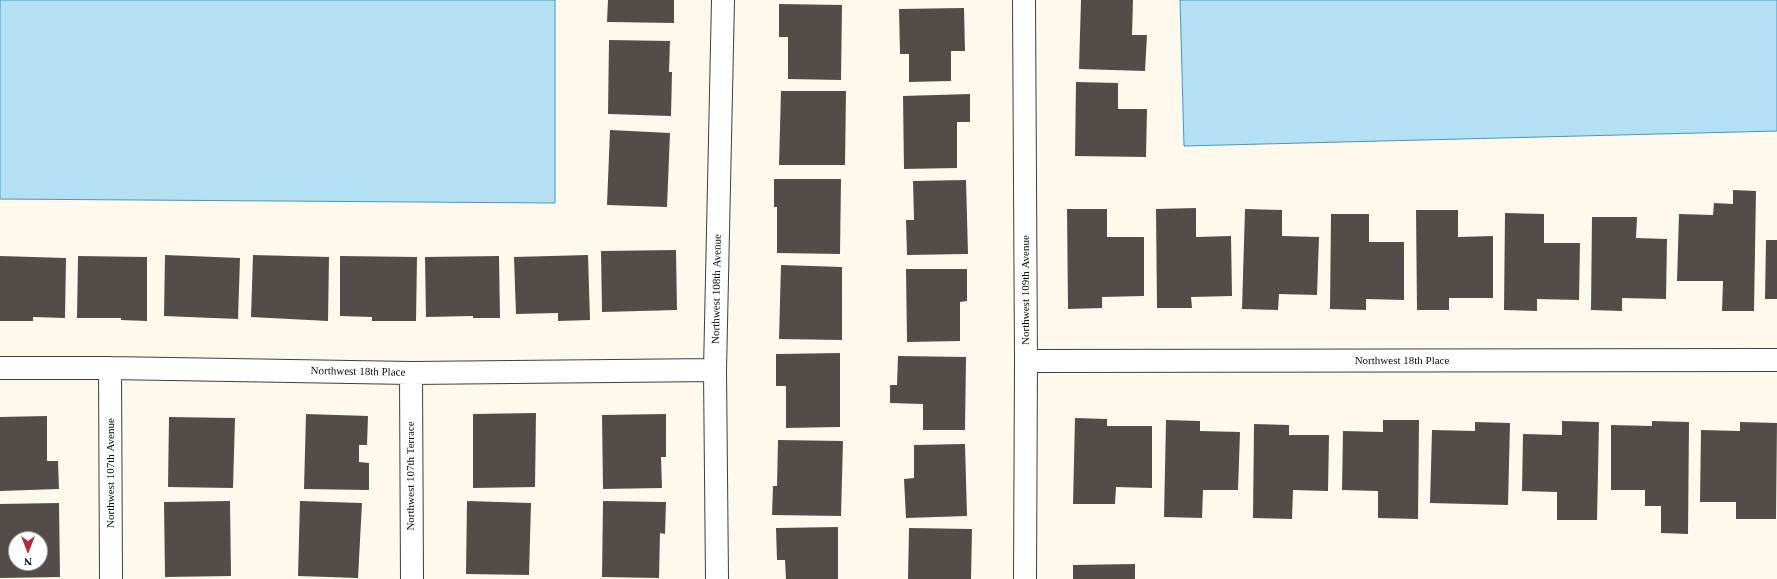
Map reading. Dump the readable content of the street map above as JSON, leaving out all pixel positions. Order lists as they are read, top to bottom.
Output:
{
  "streets": {
    "street": [
      "Northwest 108th Avenue",
      "Northwest 109th Avenue",
      "Northwest 18th Place",
      "Northwest 107th Avenue",
      "Northwest 107th Terrace"
    ]
  },
  "crossings": [
    ["Northwest 108th Avenue", "Northwest 18th Place"],
    ["Northwest 109th Avenue", "Northwest 18th Place"],
    ["Northwest 18th Place", "Northwest 107th Avenue"],
    ["Northwest 18th Place", "Northwest 107th Terrace"]
  ],
  "north": "bottom"
}
